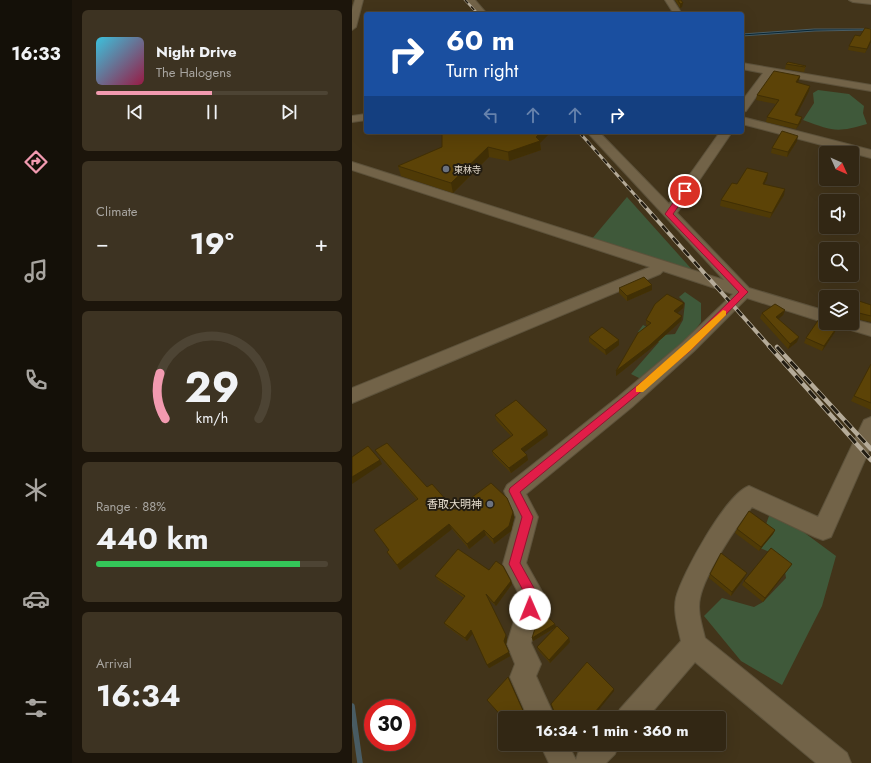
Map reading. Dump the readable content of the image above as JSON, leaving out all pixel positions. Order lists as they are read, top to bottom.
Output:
{
  "places": ["東林寺", "香取大明神"],
  "north": "bottom right",
  "page": {
    "tabs": "16:33",
    "turn": ["60 m", "Turn right"],
    "song": ["Night Drive", "The Halogens"],
    "tile": [
      "Climate",
      ["Range · 88%", "440 km"],
      ["Arrival", "16:34"]
    ],
    "heat": ["−", "19°", "+"],
    "limit": "30",
    "trip": "16:34 · 1 min · 360 m",
    "gauge": ["29", "km/h"]
  }
}
